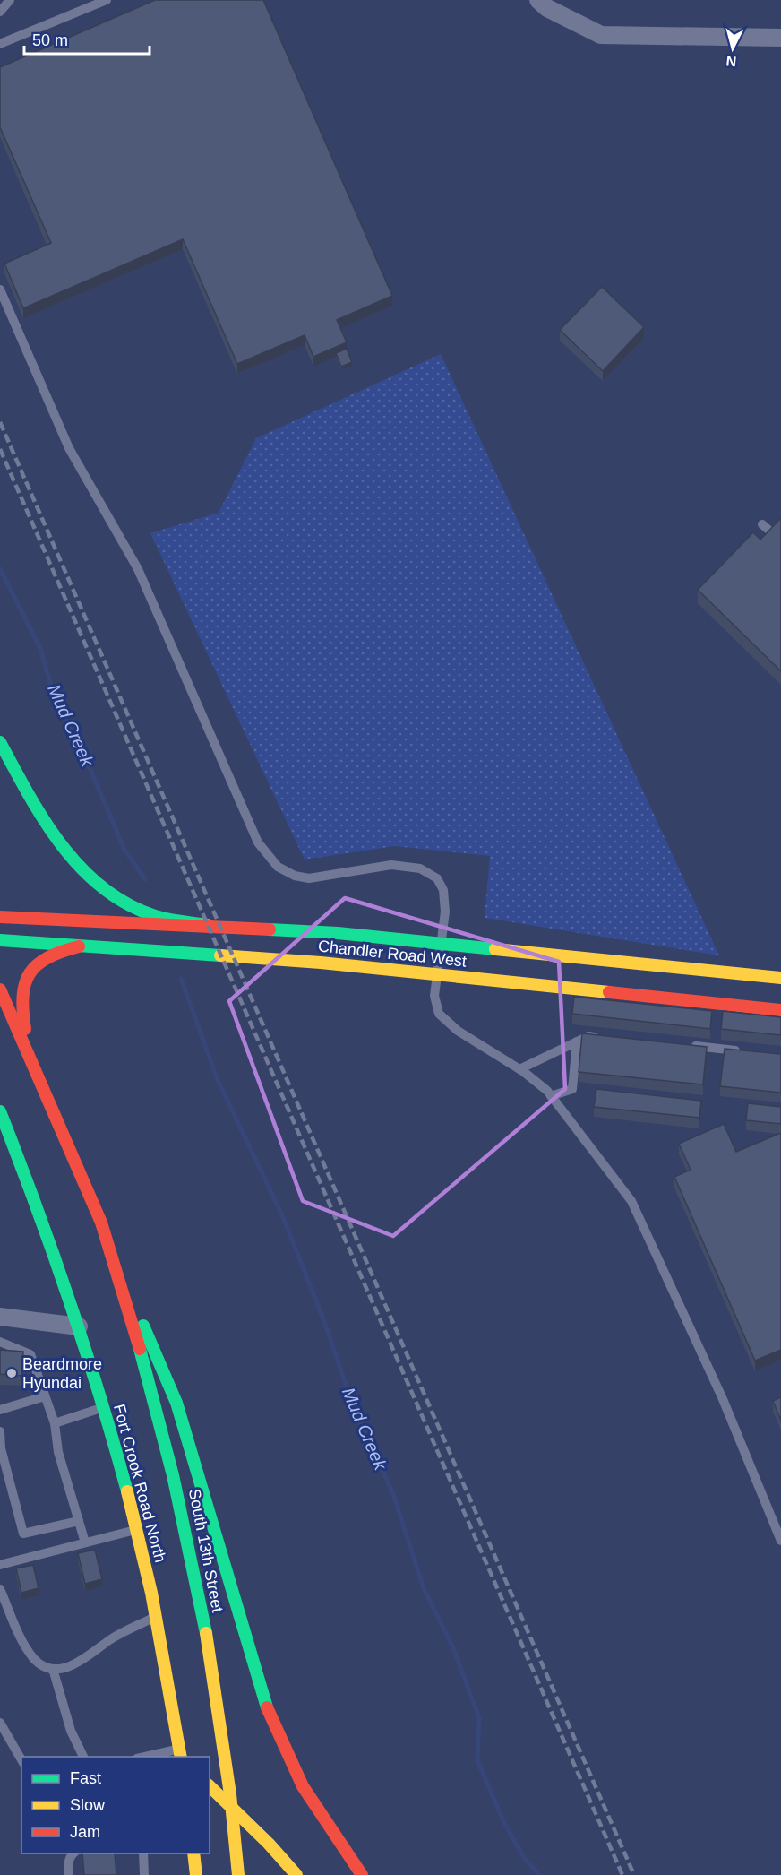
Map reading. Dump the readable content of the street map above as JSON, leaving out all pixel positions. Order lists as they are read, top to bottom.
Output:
{
  "streets": {
    "main road": ["Chandler Road West", "Fort Crook Road North", "South 13th Street"]
  },
  "water": ["Mud Creek"],
  "places": ["Beardmore Hyundai"],
  "legend": ["Fast", "Slow", "Jam"],
  "scale_bar": "50 m",
  "north": "bottom"
}
